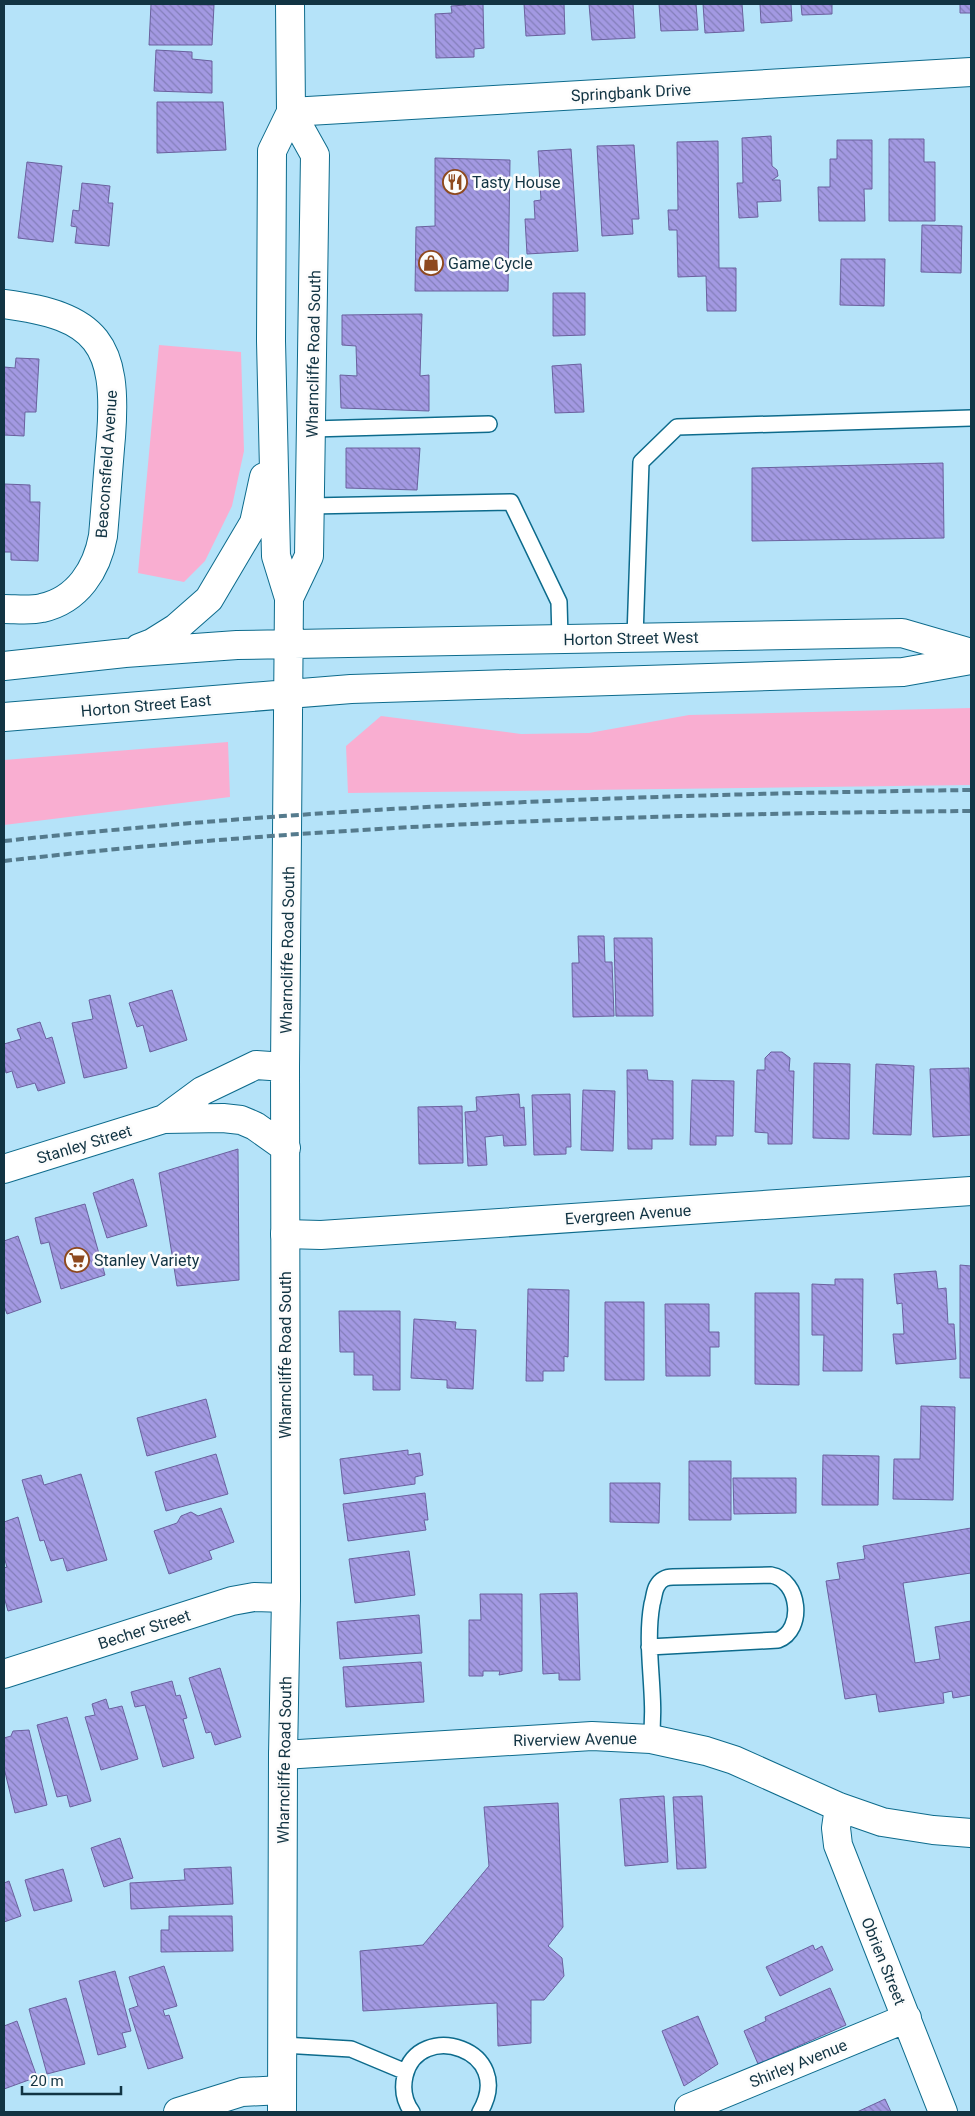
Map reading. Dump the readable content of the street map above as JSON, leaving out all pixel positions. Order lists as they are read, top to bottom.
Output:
{
  "streets": {
    "main road": [
      "Springbank Drive",
      "Wharncliffe Road South",
      "Beaconsfield Avenue",
      "Horton Street West",
      "Horton Street East",
      "Stanley Street",
      "Evergreen Avenue",
      "Becher Street",
      "Riverview Avenue",
      "Obrien Street",
      "Shirley Avenue"
    ]
  },
  "crossings": [
    ["Springbank Drive", "Wharncliffe Road South"],
    ["Wharncliffe Road South", "Horton Street West"],
    ["Wharncliffe Road South", "Horton Street East"],
    ["Wharncliffe Road South", "Stanley Street"],
    ["Wharncliffe Road South", "Evergreen Avenue"],
    ["Wharncliffe Road South", "Becher Street"],
    ["Wharncliffe Road South", "Riverview Avenue"],
    ["Riverview Avenue", "Obrien Street"],
    ["Obrien Street", "Shirley Avenue"]
  ],
  "places": {
    "restaurant": ["Tasty House"],
    "shop": ["Game Cycle"],
    "supermarket": ["Stanley Variety"]
  },
  "scale_bar": "20 m"
}
